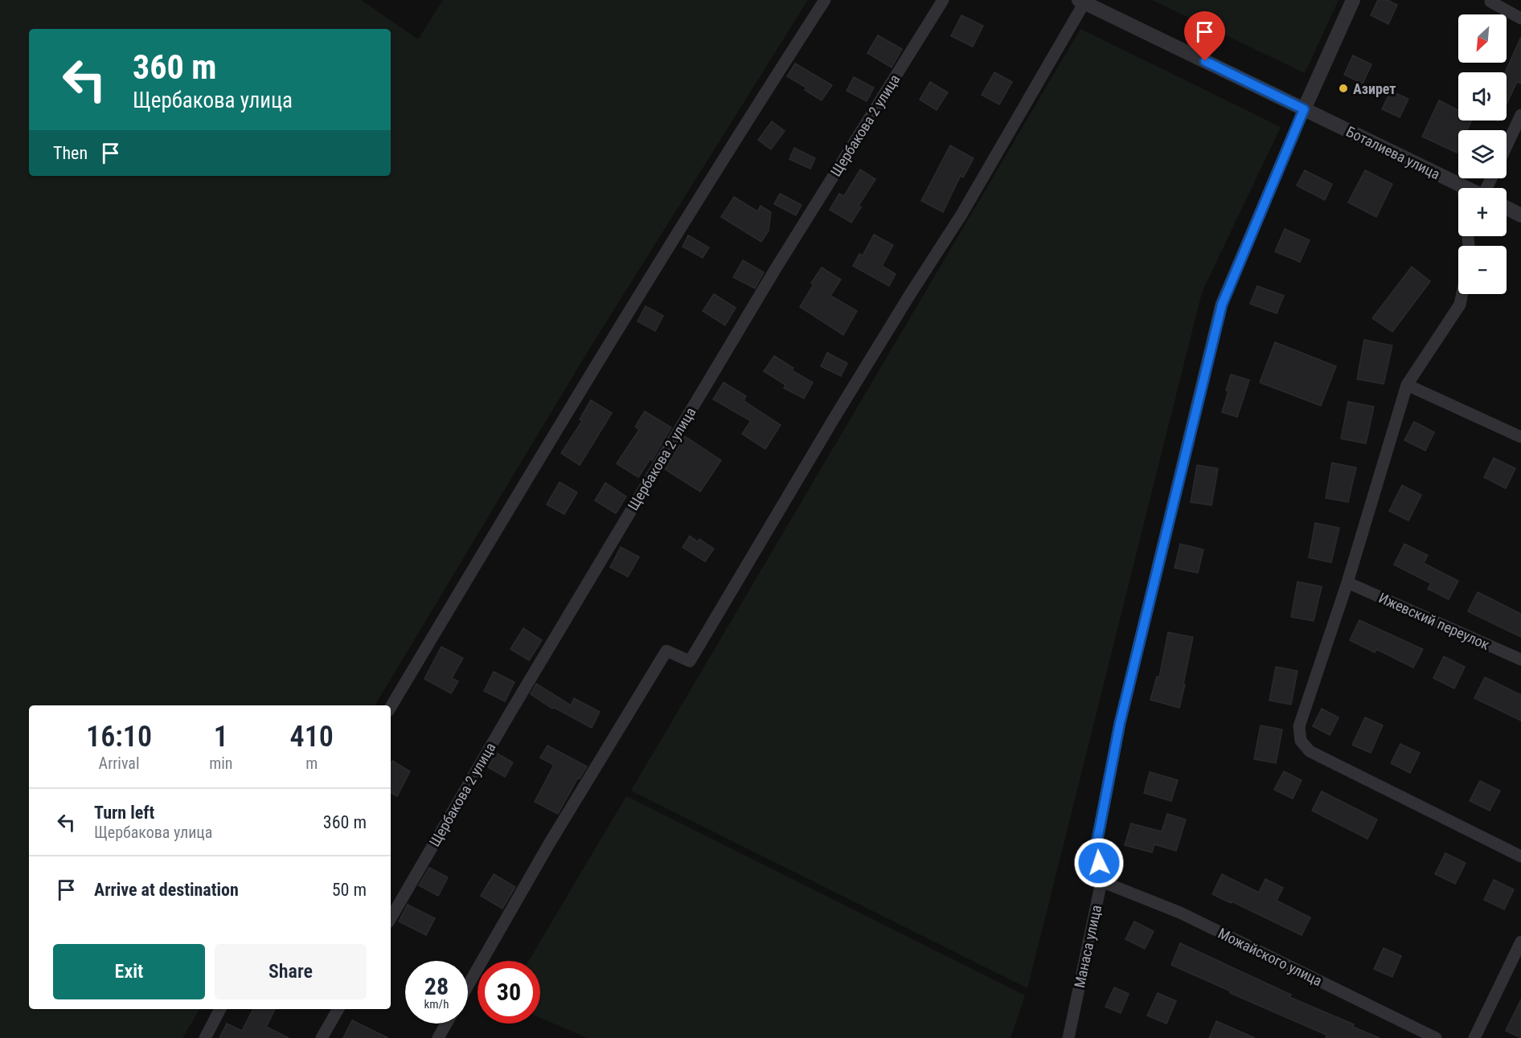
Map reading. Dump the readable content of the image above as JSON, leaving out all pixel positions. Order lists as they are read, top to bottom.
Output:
{
  "streets": {
    "street": [
      "Щербакова 2 улица",
      "Боталиева улица",
      "Ижевский переулок",
      "Манаса улица",
      "Можайского улица"
    ]
  },
  "crossings": [
    ["Боталиева улица", "Манаса улица"],
    ["Манаса улица", "Можайского улица"]
  ],
  "places": ["Азирет"],
  "north": "bottom left",
  "page": {
    "map_buttons": ["+", "−"],
    "turn": ["360 m", "Щербакова улица"],
    "then": "Then",
    "eta": [
      "16:10",
      "Arrival",
      "1",
      "min",
      "410",
      "m"
    ],
    "list": [
      {
        "name": "Turn left",
        "note": "Щербакова улица",
        "value": "360 m"
      },
      {
        "name": "Arrive at destination",
        "value": "50 m"
      }
    ],
    "buttons": ["Exit", "Share"],
    "speed": "28 km/h",
    "limit": "30"
  }
}
